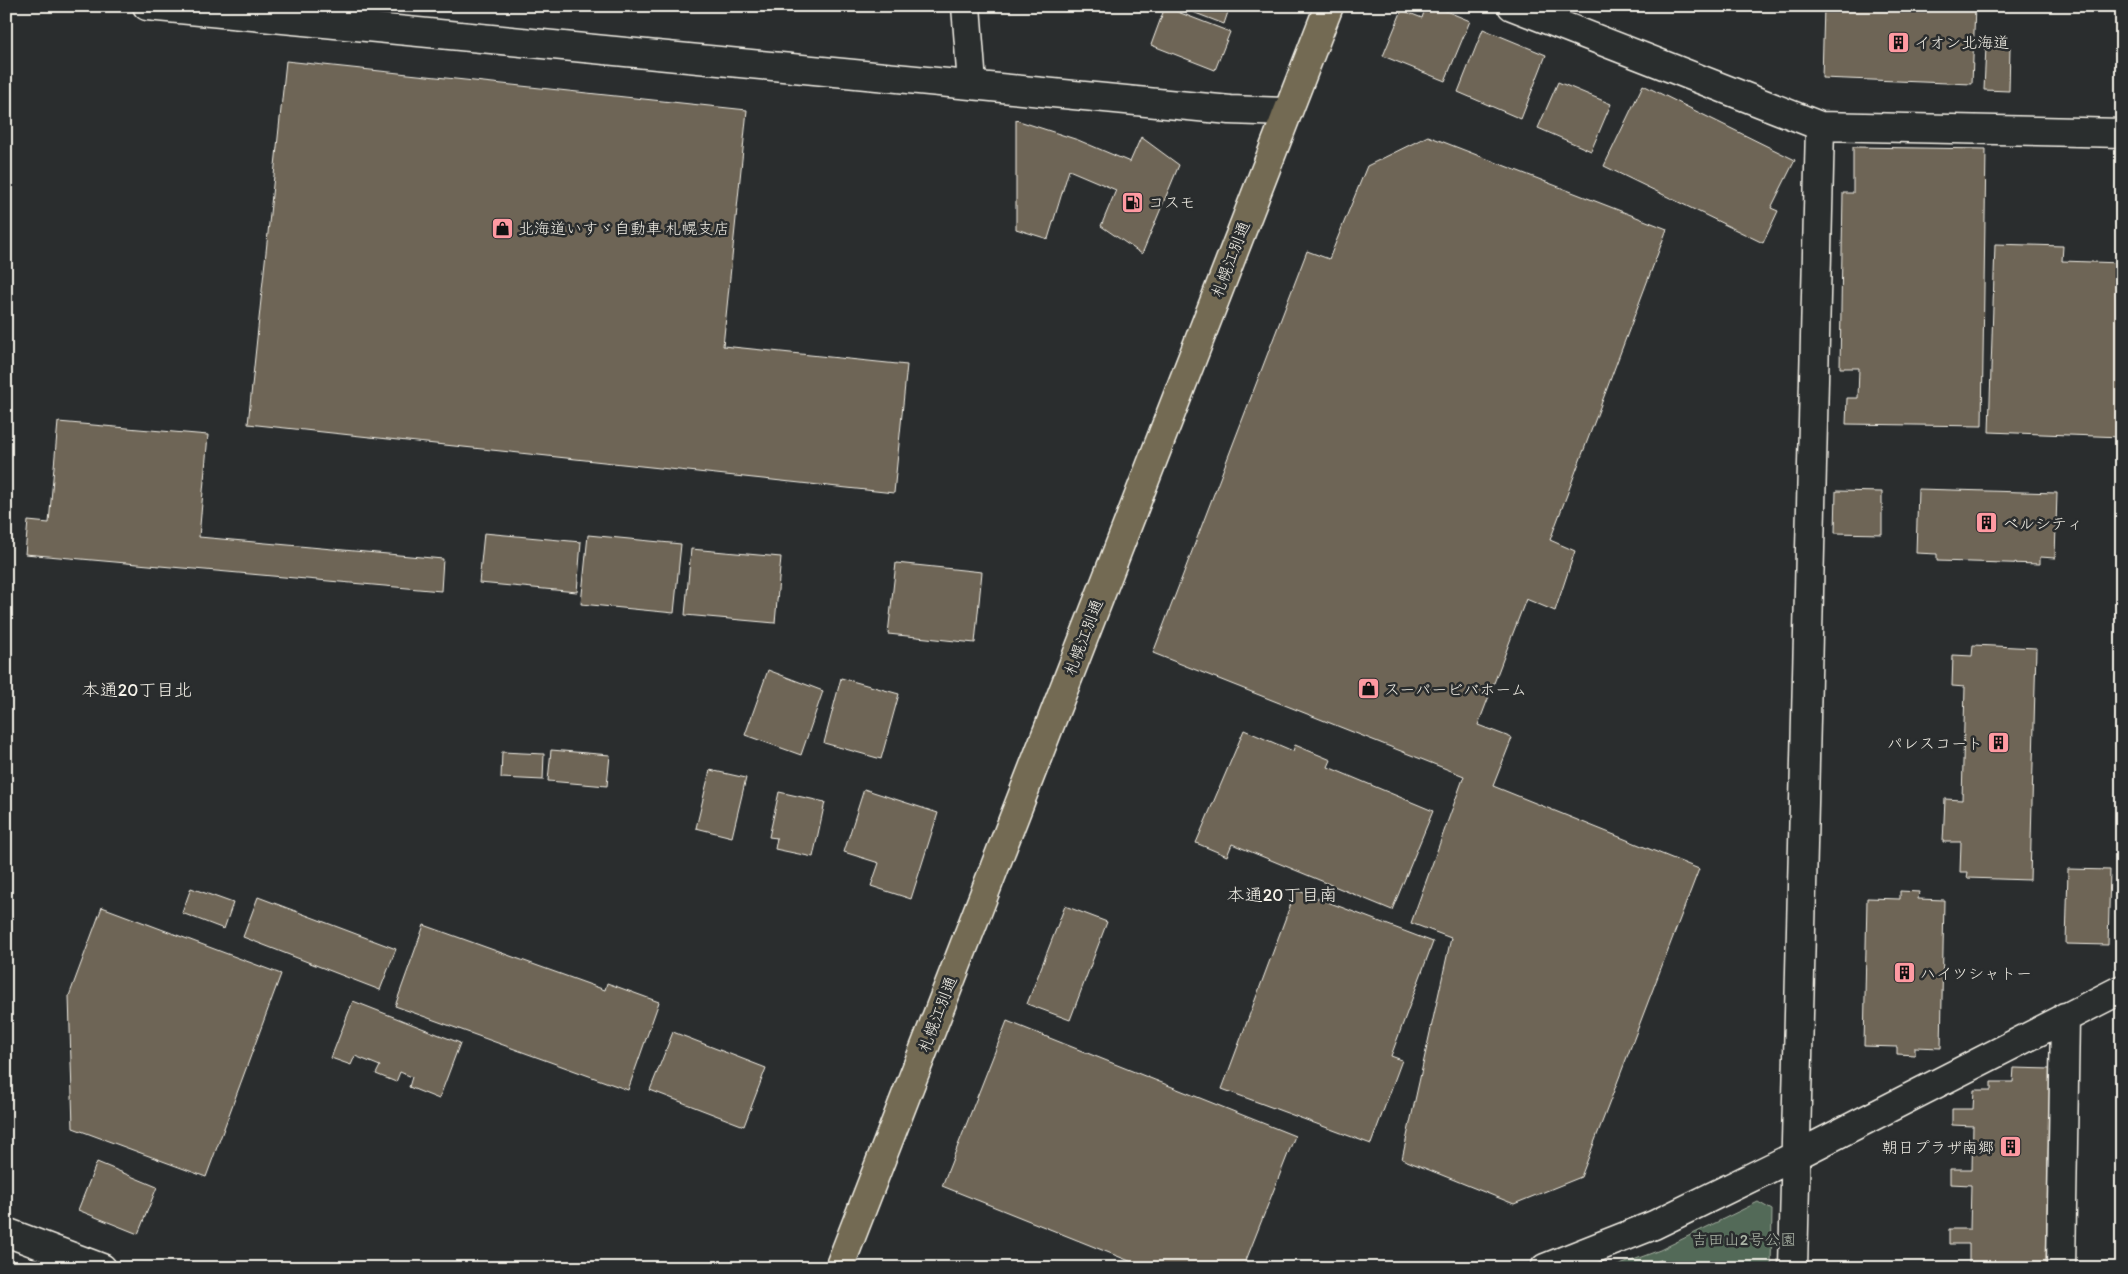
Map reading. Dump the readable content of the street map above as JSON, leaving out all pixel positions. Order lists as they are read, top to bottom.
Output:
{
  "streets": {
    "highway": ["札幌江別通"]
  },
  "districts": ["本通20丁目北", "本通20丁目南"],
  "parks": ["吉田山2号公園"],
  "places": {
    "building": [
      "イオン北海道",
      "ベルシティ",
      "パレスコート",
      "ハイツシャトー",
      "朝日プラザ南郷"
    ],
    "fuel station": ["コスモ"],
    "shop": ["北海道いすゞ自動車 札幌支店", "スーパービバホーム"]
  }
}
